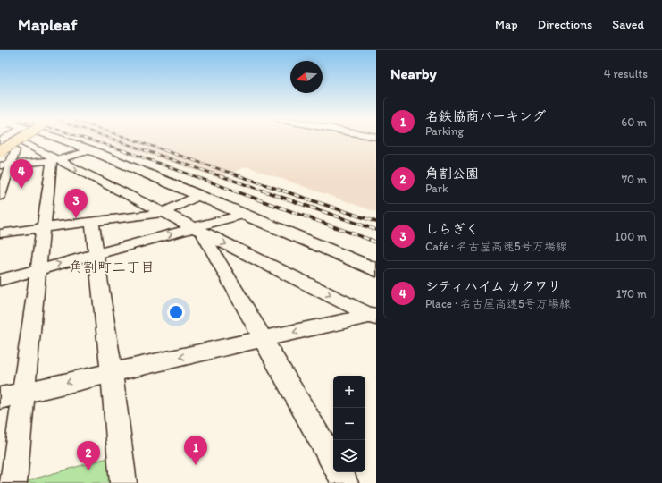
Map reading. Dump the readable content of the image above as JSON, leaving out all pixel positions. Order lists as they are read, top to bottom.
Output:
{
  "districts": ["角割町二丁目"],
  "north": "left",
  "page": {
    "header": "Mapleaf",
    "nav": ["Map", "Directions", "Saved"],
    "heading": ["Nearby", "4 results"],
    "list": [
      {
        "mark": "1",
        "name": "名鉄協商パーキング",
        "note": "Parking",
        "value": "60 m"
      },
      {
        "mark": "2",
        "name": "角割公園",
        "note": "Park",
        "value": "70 m"
      },
      {
        "mark": "3",
        "name": "しらぎく",
        "note": "Café · 名古屋高速5号万場線",
        "value": "100 m"
      },
      {
        "mark": "4",
        "name": "シティハイム カクワリ",
        "note": "Place · 名古屋高速5号万場線",
        "value": "170 m"
      }
    ],
    "pins": [
      "4",
      "3",
      "1",
      "2"
    ],
    "map_buttons": ["+", "−"]
  }
}
